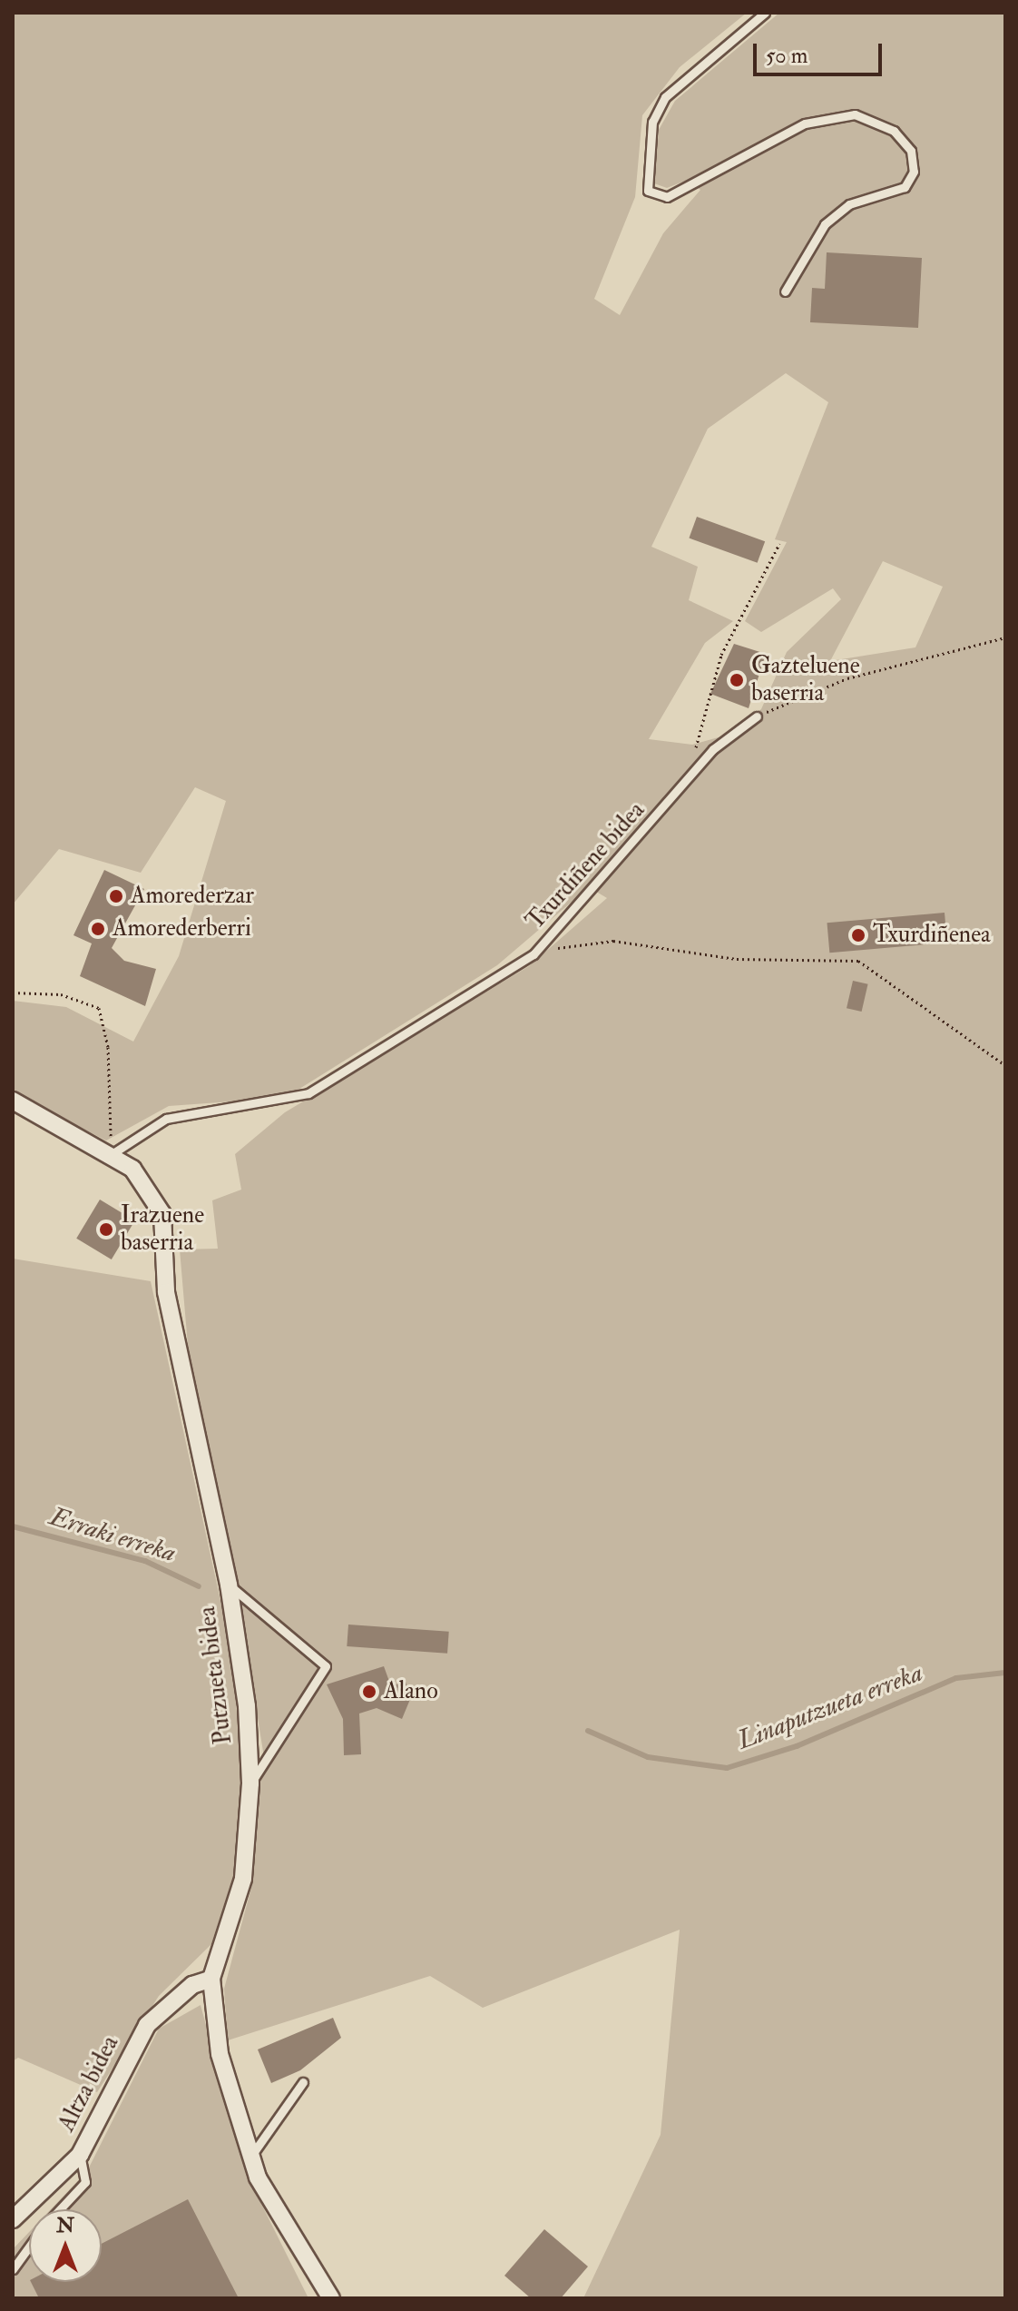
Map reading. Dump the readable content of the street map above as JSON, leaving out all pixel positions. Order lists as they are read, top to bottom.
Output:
{
  "streets": {
    "street": ["Putzueta bidea", "Altza bidea"],
    "lane": ["Txurdiñene bidea"]
  },
  "crossings": [
    ["Txurdiñene bidea", "Putzueta bidea"],
    ["Putzueta bidea", "Altza bidea"]
  ],
  "water": ["Erraki erreka", "Linaputzueta erreka"],
  "places": [
    "Gazteluene baserria",
    "Amorederzar",
    "Amorederberri",
    "Txurdiñenea",
    "Irazuene baserria",
    "Alano"
  ],
  "scale_bar": "50 m",
  "north": "top"
}
